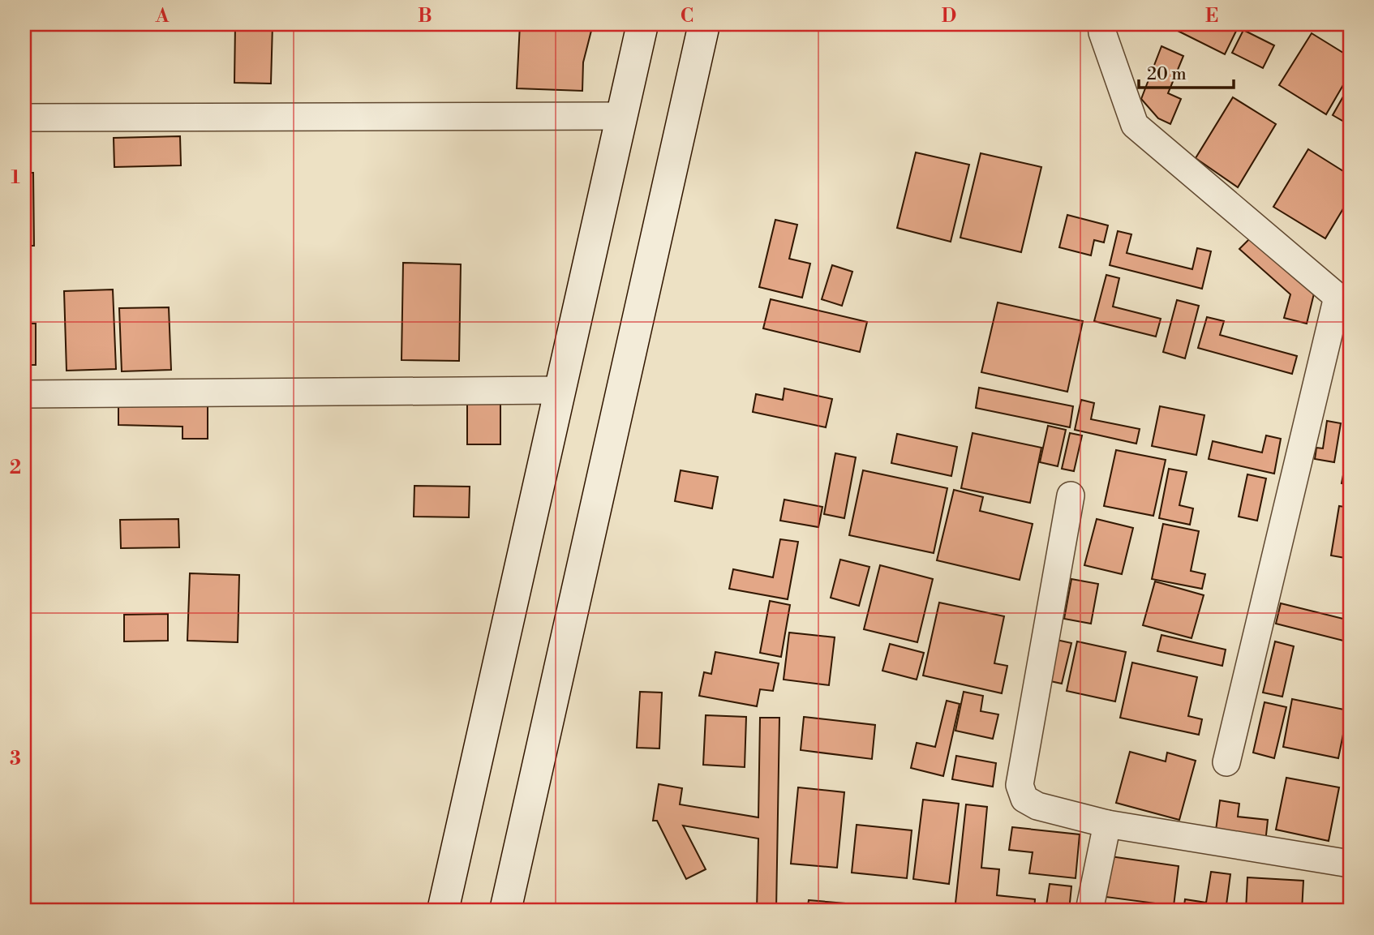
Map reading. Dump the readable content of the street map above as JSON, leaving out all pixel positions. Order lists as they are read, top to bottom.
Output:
{
  "scale_bar": "20 m",
  "grid": {
    "columns": [
      "A",
      "B",
      "C",
      "D",
      "E"
    ],
    "rows": ["1", "2", "3"]
  }
}
